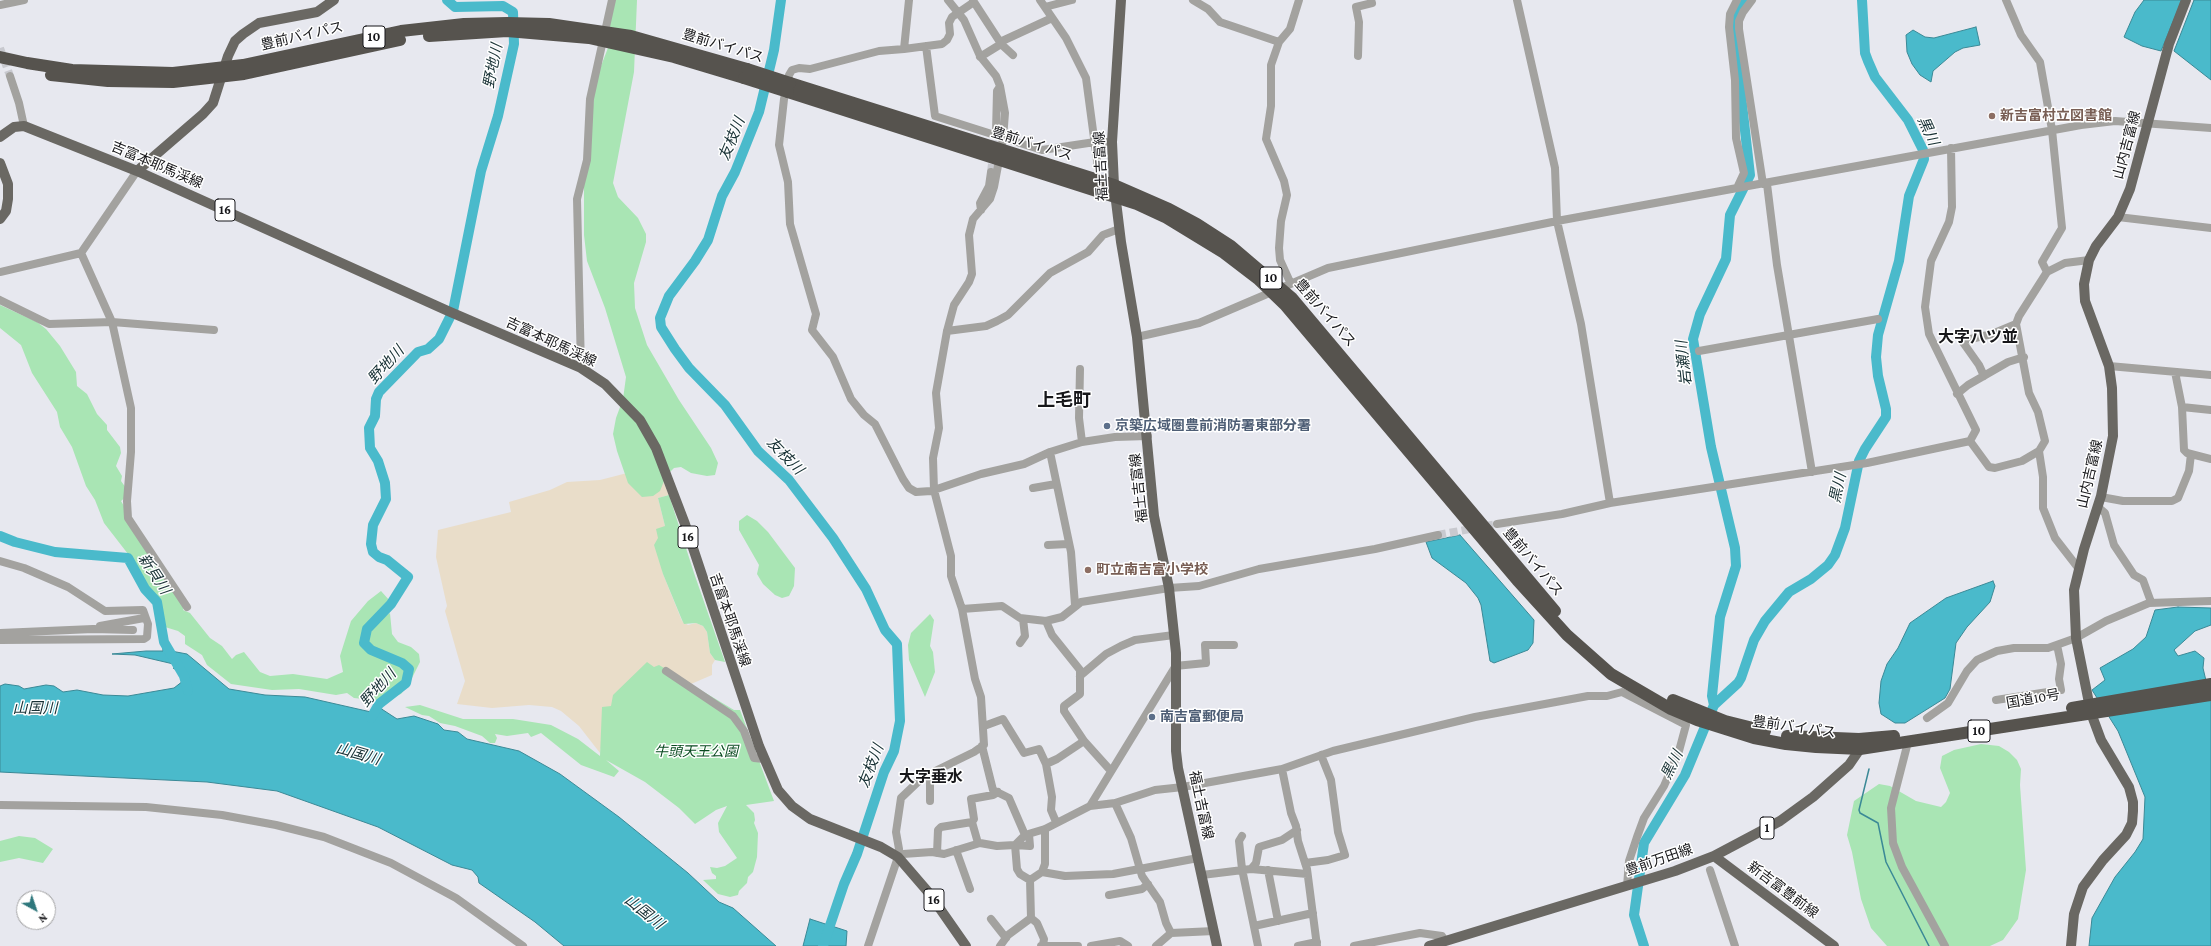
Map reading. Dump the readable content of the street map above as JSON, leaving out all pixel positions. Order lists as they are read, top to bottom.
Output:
{
  "streets": {
    "highway": ["豊前バイパス", "10", "国道10号"],
    "main road": [
      "山内吉富線",
      "吉富本耶馬渓線",
      "福土吉富線",
      "16",
      "1",
      "豊前万田線",
      "新吉富豊前線"
    ]
  },
  "crossings": [
    ["豊前バイパス", "福土吉富線"],
    ["豊前バイパス", "国道10号"],
    ["豊前バイパス", "豊前万田線"],
    ["山内吉富線", "国道10号"],
    ["国道10号", "豊前万田線"],
    ["豊前万田線", "新吉富豊前線"]
  ],
  "districts": ["大字八ツ並", "上毛町", "大字垂水"],
  "water": [
    "野地川",
    "黒川",
    "友枝川",
    "岩瀬川",
    "新貝川",
    "山国川"
  ],
  "parks": ["牛頭天王公園"],
  "places": [
    "新吉富村立図書館",
    "京築広域圏豊前消防署東部分署",
    "町立南吉富小学校",
    "南吉富郵便局"
  ],
  "north": "bottom right"
}
